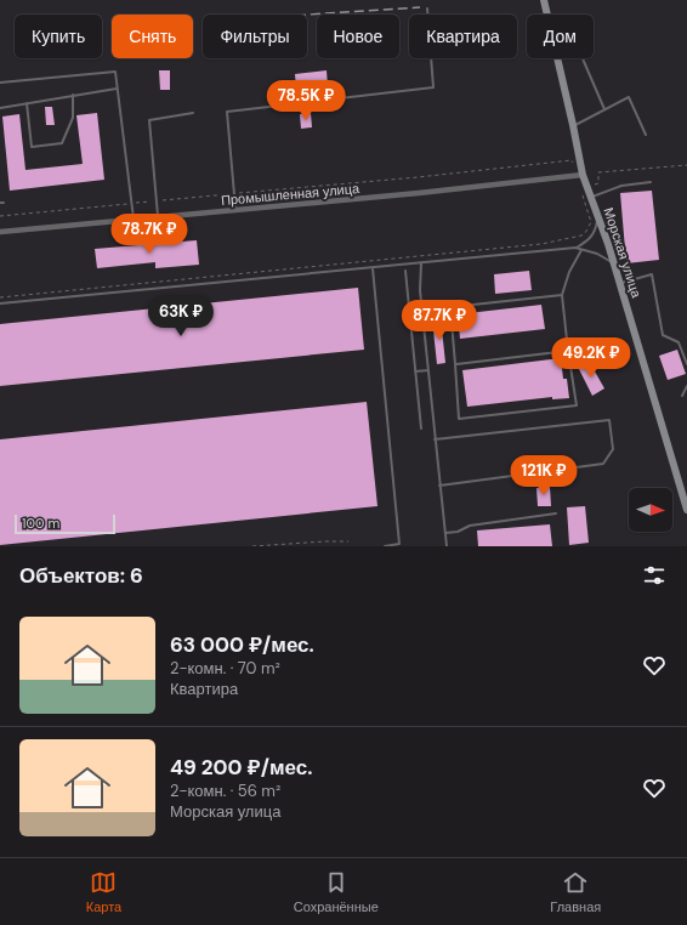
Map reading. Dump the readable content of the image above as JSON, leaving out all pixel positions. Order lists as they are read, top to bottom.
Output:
{
  "streets": {
    "street": ["Промышленная улица", "Морская улица"]
  },
  "crossings": [
    ["Промышленная улица", "Морская улица"]
  ],
  "scale_bar": "100 m",
  "north": "right",
  "page": {
    "chip": [
      "Купить",
      "Снять",
      "Фильтры",
      "Новое",
      "Квартира",
      "Дом"
    ],
    "price": [
      "78.5K ₽",
      "78.7K ₽",
      "63K ₽",
      "87.7K ₽",
      "49.2K ₽",
      "121K ₽"
    ],
    "scale": "100 m",
    "heading": "Объектов: 6",
    "list": [
      {
        "name": "63 000 ₽/мес.",
        "note": "2-комн. · 70 m² · Квартира"
      },
      {
        "name": "49 200 ₽/мес.",
        "note": "2-комн. · 56 m² · Морская улица"
      }
    ],
    "tabs": ["Карта", "Сохранённые", "Главная"]
  }
}
